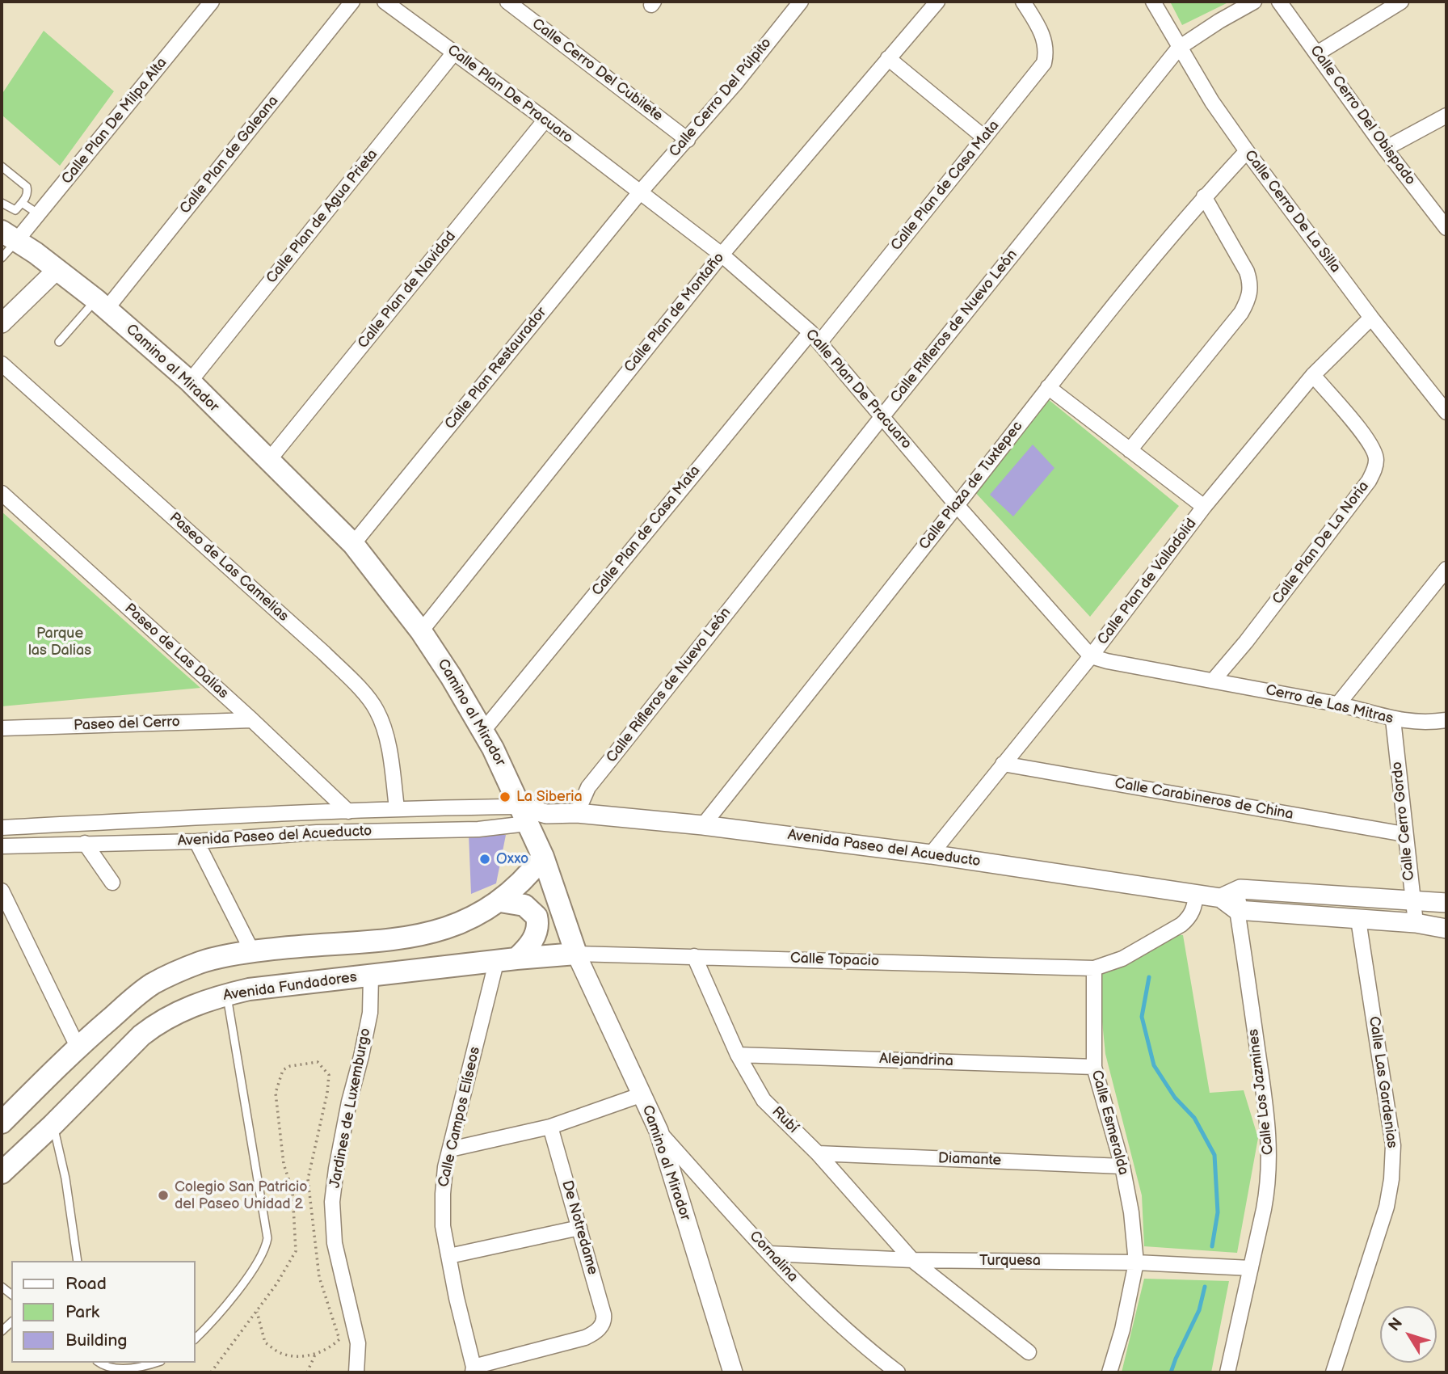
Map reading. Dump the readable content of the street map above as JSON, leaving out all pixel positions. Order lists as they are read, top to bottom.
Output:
{
  "streets": {
    "main road": ["Camino al Mirador", "Avenida Fundadores"],
    "street": [
      "Calle Cerro Del Cubilete",
      "Calle Plan De Pracuaro",
      "Calle Cerro Del Púlpito",
      "Calle Cerro Del Obispado",
      "Calle Plan De Milpa Alta",
      "Calle Plan de Galeana",
      "Calle Plan de Casa Mata",
      "Calle Cerro De La Silla",
      "Calle Plan de Agua Prieta",
      "Calle Plan de Navidad",
      "Calle Plan de Montaño",
      "Calle Rifleros de Nuevo León",
      "Calle Plan Restaurador",
      "Calle Plaza de Tuxtepec",
      "Calle Plan De La Noria",
      "Paseo de Las Camelias",
      "Calle Plan de Valladolid",
      "Paseo de Las Dalias",
      "Cerro de Las Mitras",
      "Paseo del Cerro",
      "Calle Carabineros de China",
      "Calle Cerro Gordo",
      "Avenida Paseo del Acueducto",
      "Calle Topacio",
      "Alejandrina",
      "Calle Las Gardenias",
      "Calle Los Jazmines",
      "Jardines de Luxemburgo",
      "Calle Campos Elíseos",
      "Rubí",
      "Calle Esmeralda",
      "Diamante",
      "De Notredame",
      "Cornalina",
      "Turquesa"
    ]
  },
  "crossings": [
    ["Calle Cerro Del Cubilete", "Calle Cerro Del Púlpito"],
    ["Calle Plan De Pracuaro", "Calle Cerro Del Púlpito"],
    ["Calle Plan De Pracuaro", "Calle Plan de Casa Mata"],
    ["Calle Plan De Pracuaro", "Calle Plan de Agua Prieta"],
    ["Calle Plan De Pracuaro", "Calle Plan de Navidad"],
    ["Calle Plan De Pracuaro", "Calle Plan de Montaño"],
    ["Calle Plan De Pracuaro", "Calle Rifleros de Nuevo León"],
    ["Calle Plan De Pracuaro", "Calle Plan Restaurador"],
    ["Calle Plan De Pracuaro", "Calle Plaza de Tuxtepec"],
    ["Calle Plan De Pracuaro", "Calle Plan de Valladolid"],
    ["Calle Cerro Del Púlpito", "Calle Plan Restaurador"],
    ["Calle Plan De Milpa Alta", "Camino al Mirador"],
    ["Calle Plan de Galeana", "Camino al Mirador"],
    ["Calle Plan de Casa Mata", "Camino al Mirador"],
    ["Calle Cerro De La Silla", "Calle Rifleros de Nuevo León"],
    ["Calle Cerro De La Silla", "Calle Plaza de Tuxtepec"],
    ["Calle Cerro De La Silla", "Calle Plan de Valladolid"],
    ["Calle Plan de Agua Prieta", "Camino al Mirador"],
    ["Calle Plan de Navidad", "Camino al Mirador"],
    ["Calle Plan de Montaño", "Camino al Mirador"],
    ["Calle Rifleros de Nuevo León", "Avenida Paseo del Acueducto"],
    ["Camino al Mirador", "Calle Plan Restaurador"],
    ["Camino al Mirador", "Avenida Paseo del Acueducto"],
    ["Camino al Mirador", "Calle Topacio"],
    ["Camino al Mirador", "Avenida Fundadores"],
    ["Camino al Mirador", "Cornalina"],
    ["Calle Plaza de Tuxtepec", "Avenida Paseo del Acueducto"],
    ["Calle Plan De La Noria", "Calle Plan de Valladolid"],
    ["Calle Plan De La Noria", "Cerro de Las Mitras"],
    ["Paseo de Las Camelias", "Avenida Paseo del Acueducto"],
    ["Calle Plan de Valladolid", "Calle Carabineros de China"],
    ["Calle Plan de Valladolid", "Avenida Paseo del Acueducto"],
    ["Paseo de Las Dalias", "Paseo del Cerro"],
    ["Paseo de Las Dalias", "Avenida Paseo del Acueducto"],
    ["Cerro de Las Mitras", "Calle Cerro Gordo"],
    ["Calle Carabineros de China", "Calle Cerro Gordo"],
    ["Avenida Paseo del Acueducto", "Calle Los Jazmines"],
    ["Calle Topacio", "Avenida Fundadores"],
    ["Calle Topacio", "Rubí"],
    ["Calle Topacio", "Calle Esmeralda"],
    ["Avenida Fundadores", "Jardines de Luxemburgo"],
    ["Avenida Fundadores", "Calle Campos Elíseos"],
    ["Alejandrina", "Rubí"],
    ["Alejandrina", "Calle Esmeralda"],
    ["Calle Los Jazmines", "Turquesa"],
    ["Calle Campos Elíseos", "De Notredame"],
    ["Rubí", "Diamante"],
    ["Rubí", "Turquesa"],
    ["Calle Esmeralda", "Diamante"],
    ["Calle Esmeralda", "Turquesa"],
    ["Cornalina", "Turquesa"]
  ],
  "parks": ["Parque las Dalias"],
  "places": ["La Siberia", "Oxxo", "Colegio San Patricio del Paseo Unidad 2"],
  "legend": ["Road", "Park", "Building"],
  "north": "top left"
}
